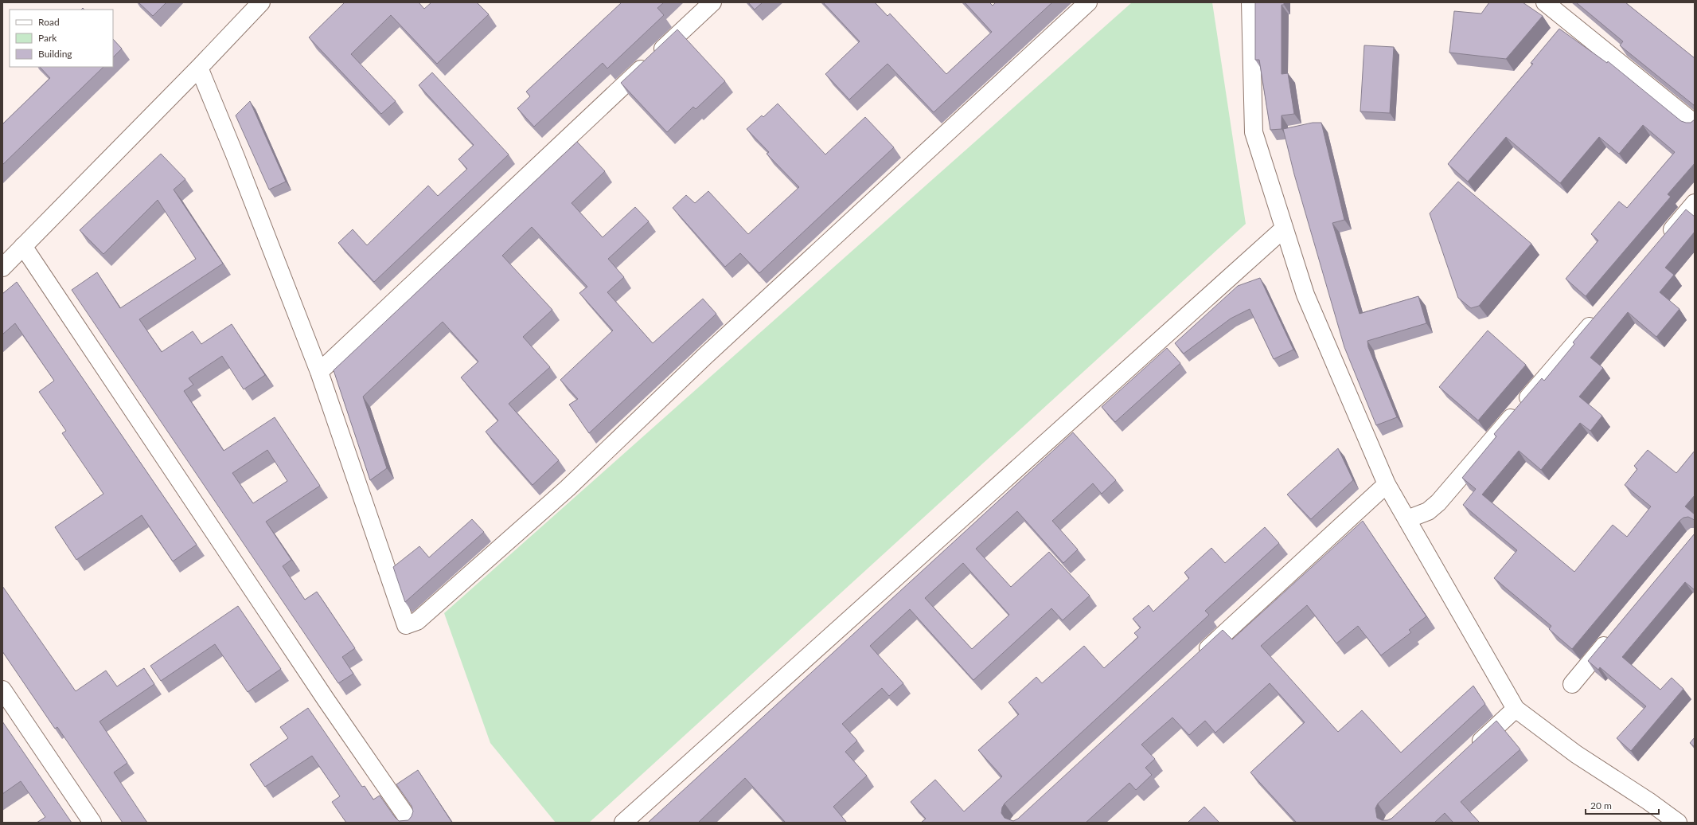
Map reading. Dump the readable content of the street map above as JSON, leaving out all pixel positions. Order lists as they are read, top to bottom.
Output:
{
  "legend": ["Road", "Park", "Building"],
  "scale_bar": "20 m"
}
